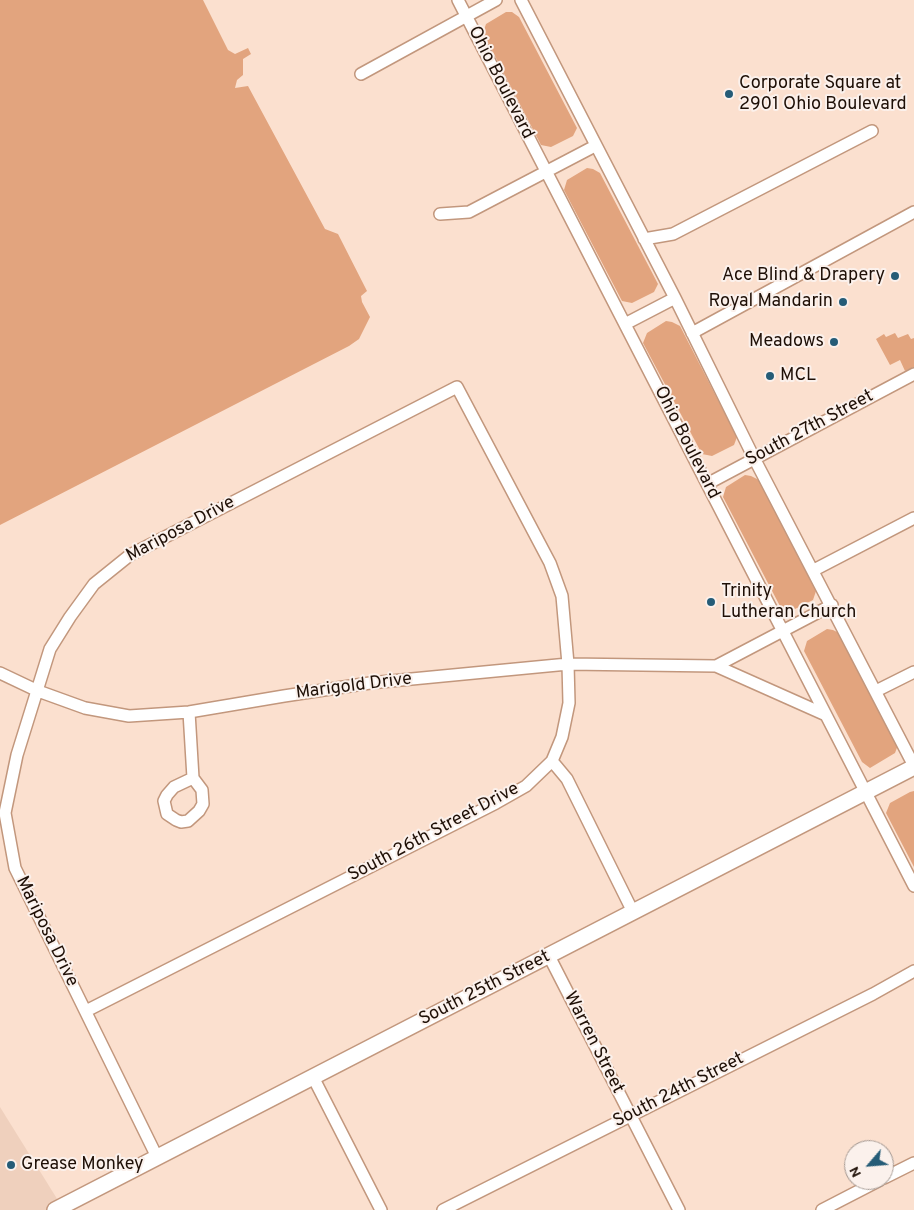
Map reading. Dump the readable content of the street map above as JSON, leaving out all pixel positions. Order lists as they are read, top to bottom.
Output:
{
  "streets": {
    "main road": ["South 25th Street"],
    "street": [
      "Ohio Boulevard",
      "South 27th Street",
      "Mariposa Drive",
      "Marigold Drive",
      "South 26th Street Drive",
      "Warren Street",
      "South 24th Street"
    ]
  },
  "crossings": [
    ["Ohio Boulevard", "South 27th Street"],
    ["Ohio Boulevard", "Marigold Drive"],
    ["Ohio Boulevard", "South 25th Street"],
    ["Mariposa Drive", "Marigold Drive"],
    ["Mariposa Drive", "South 26th Street Drive"],
    ["Mariposa Drive", "South 25th Street"],
    ["Marigold Drive", "South 26th Street Drive"],
    ["South 25th Street", "Warren Street"],
    ["Warren Street", "South 24th Street"]
  ],
  "places": [
    "Corporate Square at 2901 Ohio Boulevard",
    "Ace Blind & Drapery",
    "Royal Mandarin",
    "Meadows",
    "MCL",
    "Trinity Lutheran Church",
    "Grease Monkey"
  ],
  "north": "bottom left"
}
